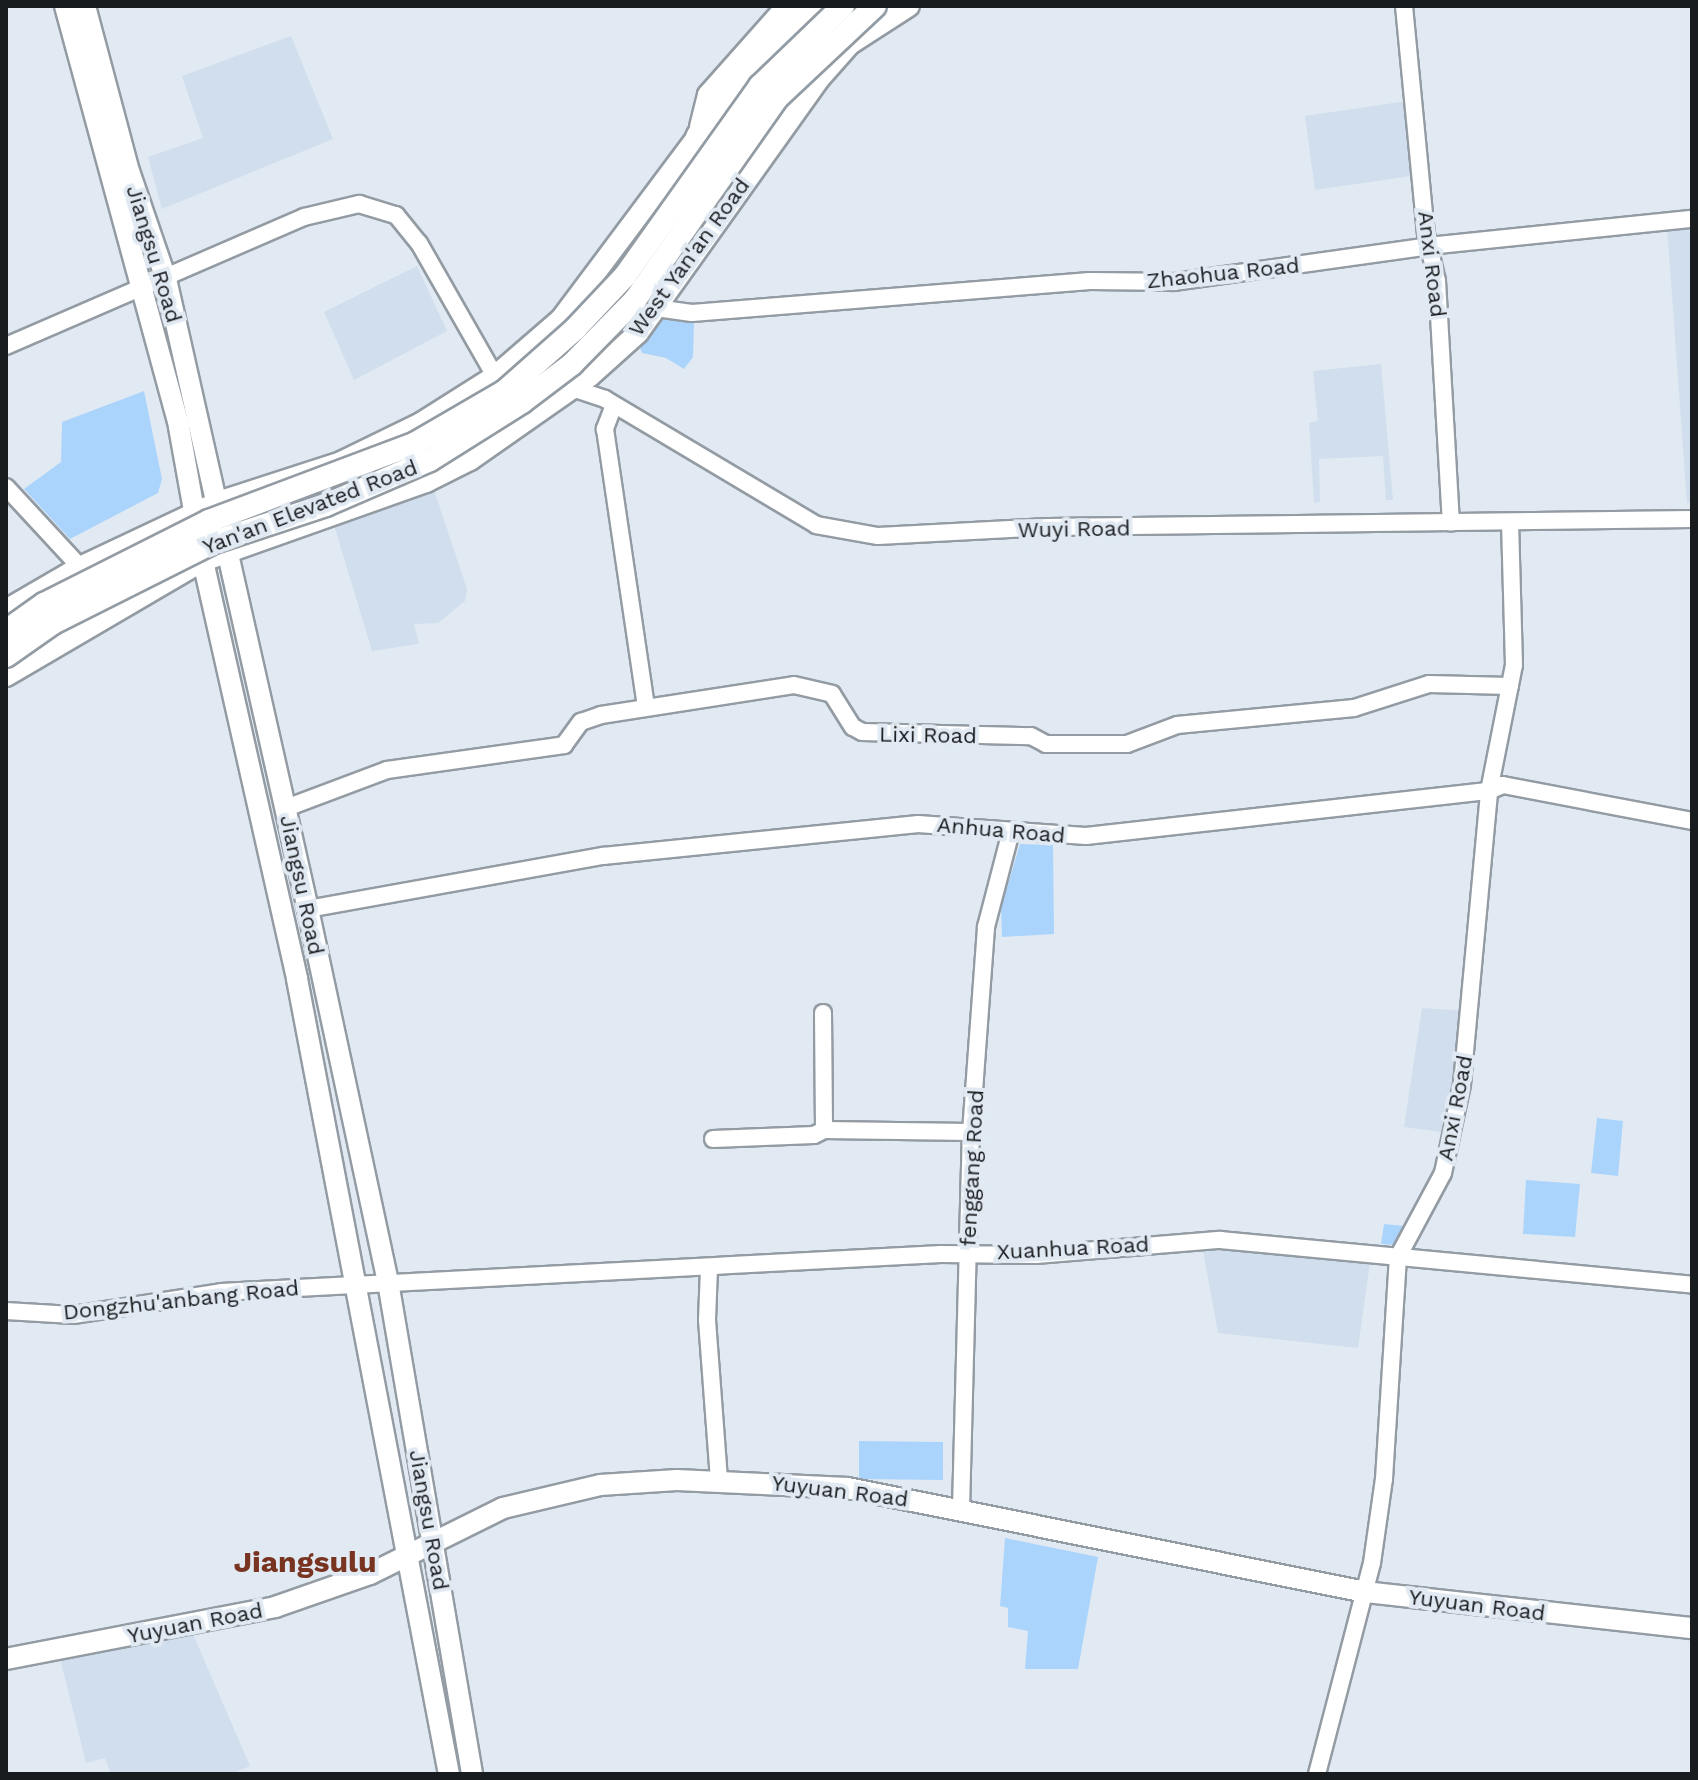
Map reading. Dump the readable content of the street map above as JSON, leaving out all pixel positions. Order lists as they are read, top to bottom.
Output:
{
  "streets": {
    "highway": ["Yan'an Elevated Road"],
    "main road": ["Jiangsu Road", "West Yan'an Road", "Yuyuan Road"],
    "street": [
      "Anxi Road",
      "Zhaohua Road",
      "Wuyi Road",
      "Lixi Road",
      "Anhua Road",
      "fenggang Road",
      "Xuanhua Road",
      "Dongzhu'anbang Road"
    ]
  },
  "crossings": [
    ["Jiangsu Road", "West Yan'an Road"],
    ["Jiangsu Road", "Lixi Road"],
    ["Jiangsu Road", "Anhua Road"],
    ["Jiangsu Road", "Xuanhua Road"],
    ["Jiangsu Road", "Dongzhu'anbang Road"],
    ["Jiangsu Road", "Yuyuan Road"],
    ["West Yan'an Road", "Zhaohua Road"],
    ["West Yan'an Road", "Wuyi Road"],
    ["Anxi Road", "Zhaohua Road"],
    ["Anxi Road", "Wuyi Road"],
    ["Anxi Road", "Lixi Road"],
    ["Anxi Road", "Anhua Road"],
    ["Anxi Road", "Xuanhua Road"],
    ["Anxi Road", "Yuyuan Road"],
    ["Anhua Road", "fenggang Road"],
    ["fenggang Road", "Xuanhua Road"],
    ["fenggang Road", "Yuyuan Road"],
    ["Xuanhua Road", "Dongzhu'anbang Road"]
  ],
  "districts": ["Jiangsulu"]
}
